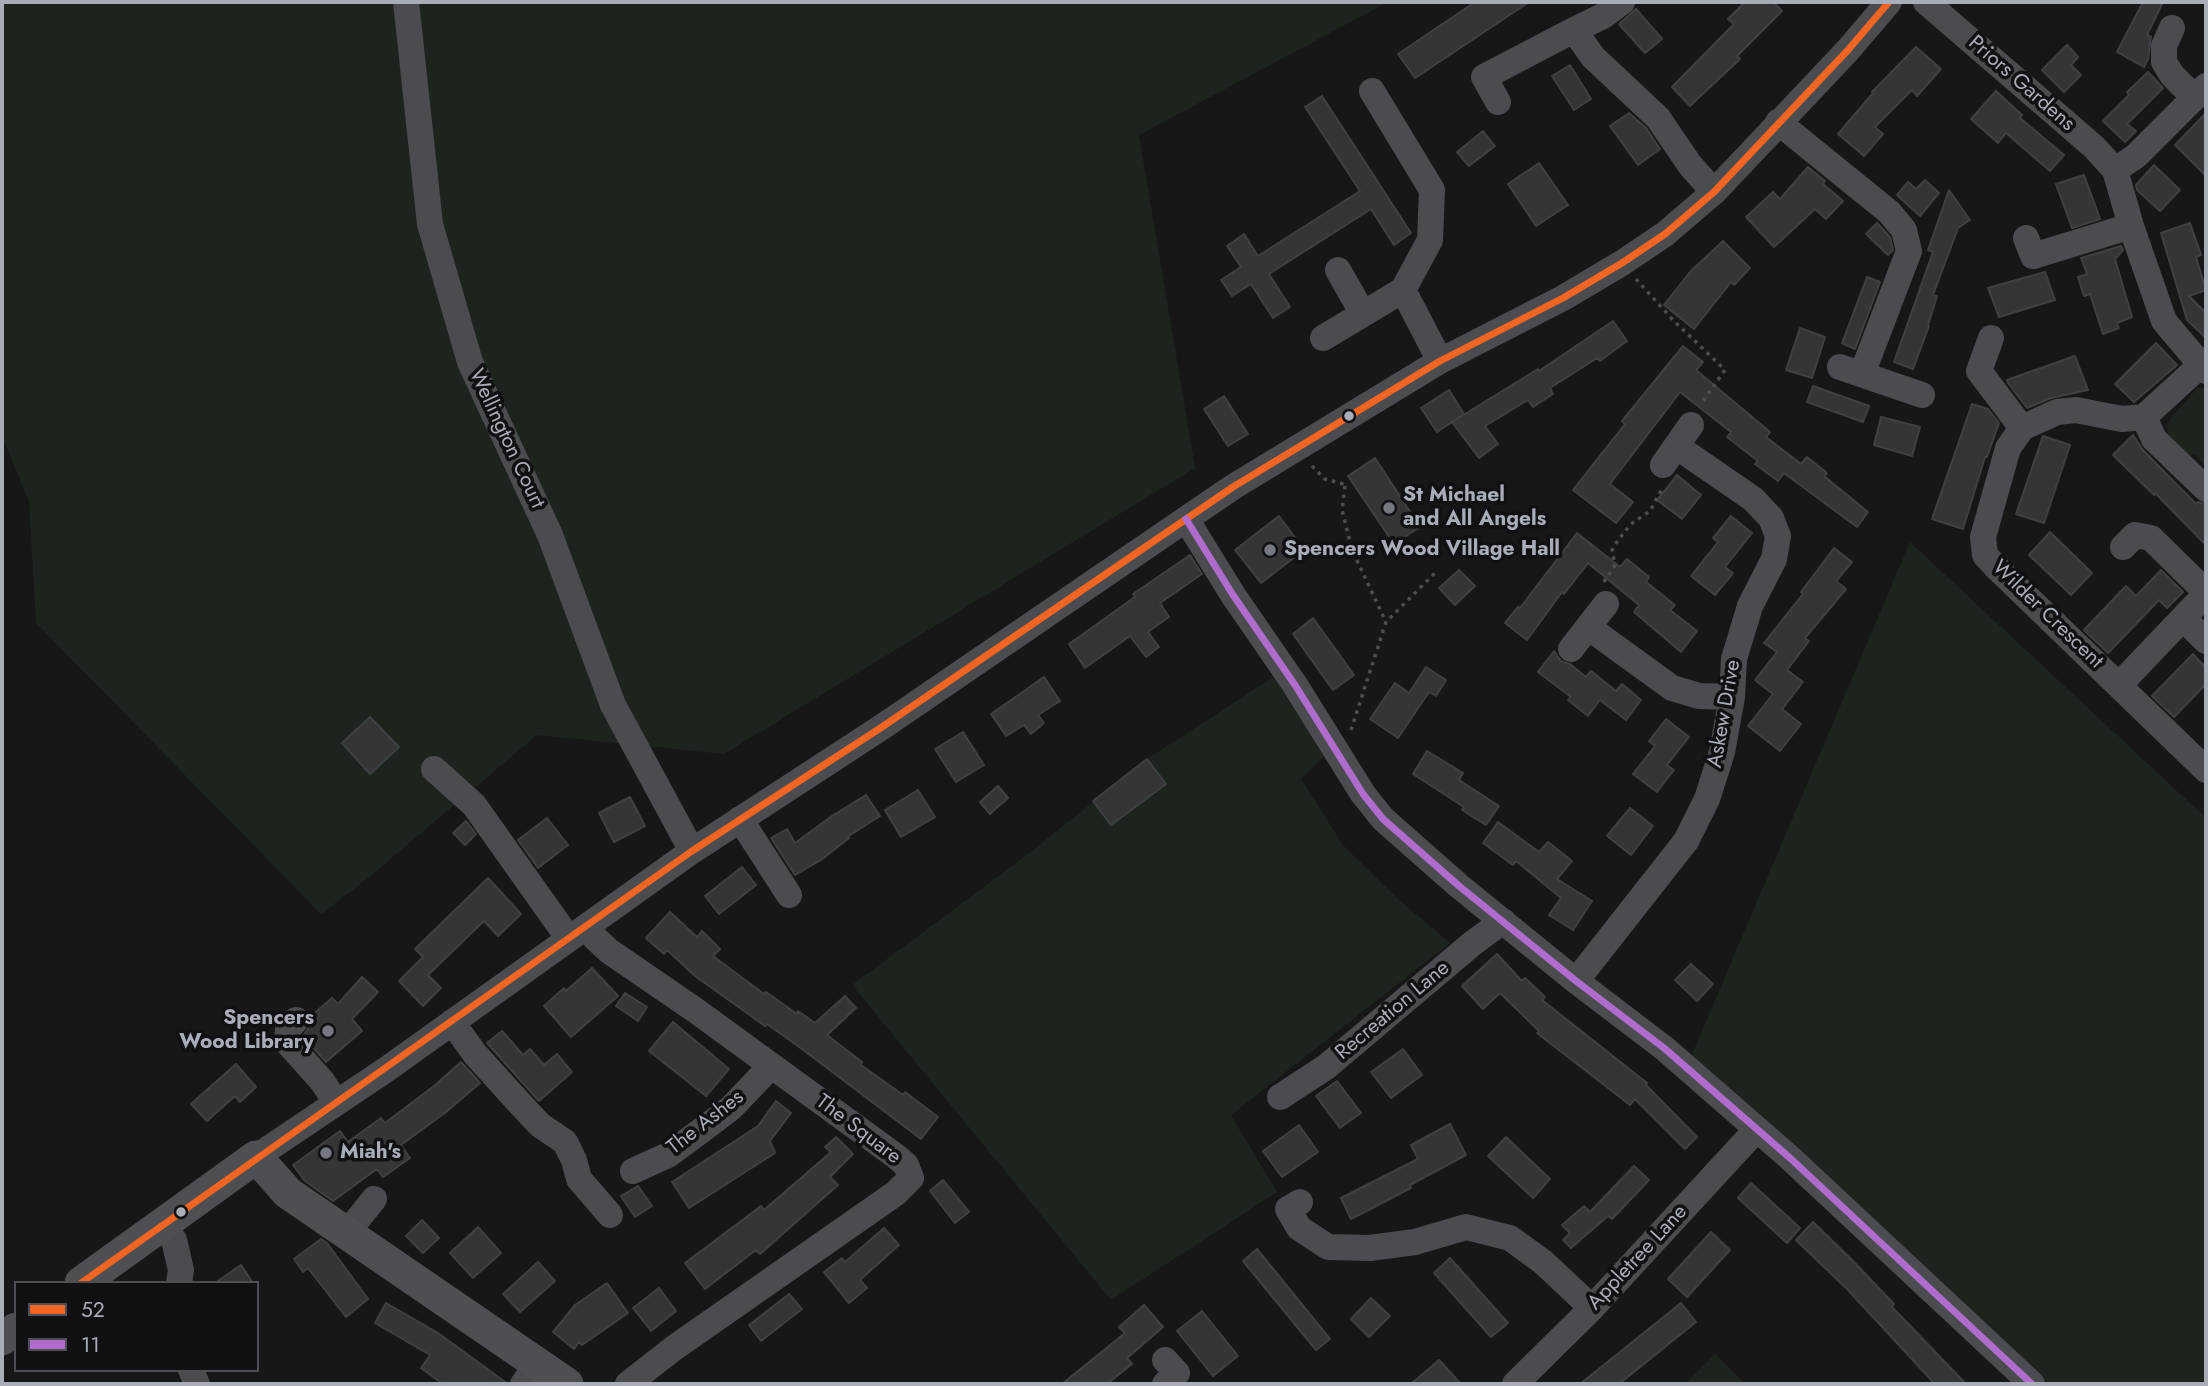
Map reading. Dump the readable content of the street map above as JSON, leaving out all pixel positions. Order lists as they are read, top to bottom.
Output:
{
  "streets": {
    "street": [
      "Priors Gardens",
      "Wellington Court",
      "Wilder Crescent",
      "Askew Drive",
      "Recreation Lane",
      "The Ashes",
      "The Square",
      "Appletree Lane"
    ]
  },
  "crossings": [
    ["The Ashes", "The Square"]
  ],
  "places": [
    "St Michael and All Angels",
    "Spencers Wood Village Hall",
    "Spencers Wood Library",
    "Miah's"
  ],
  "lines": ["transit line 52", "transit line 11"],
  "legend": ["52", "11"]
}
